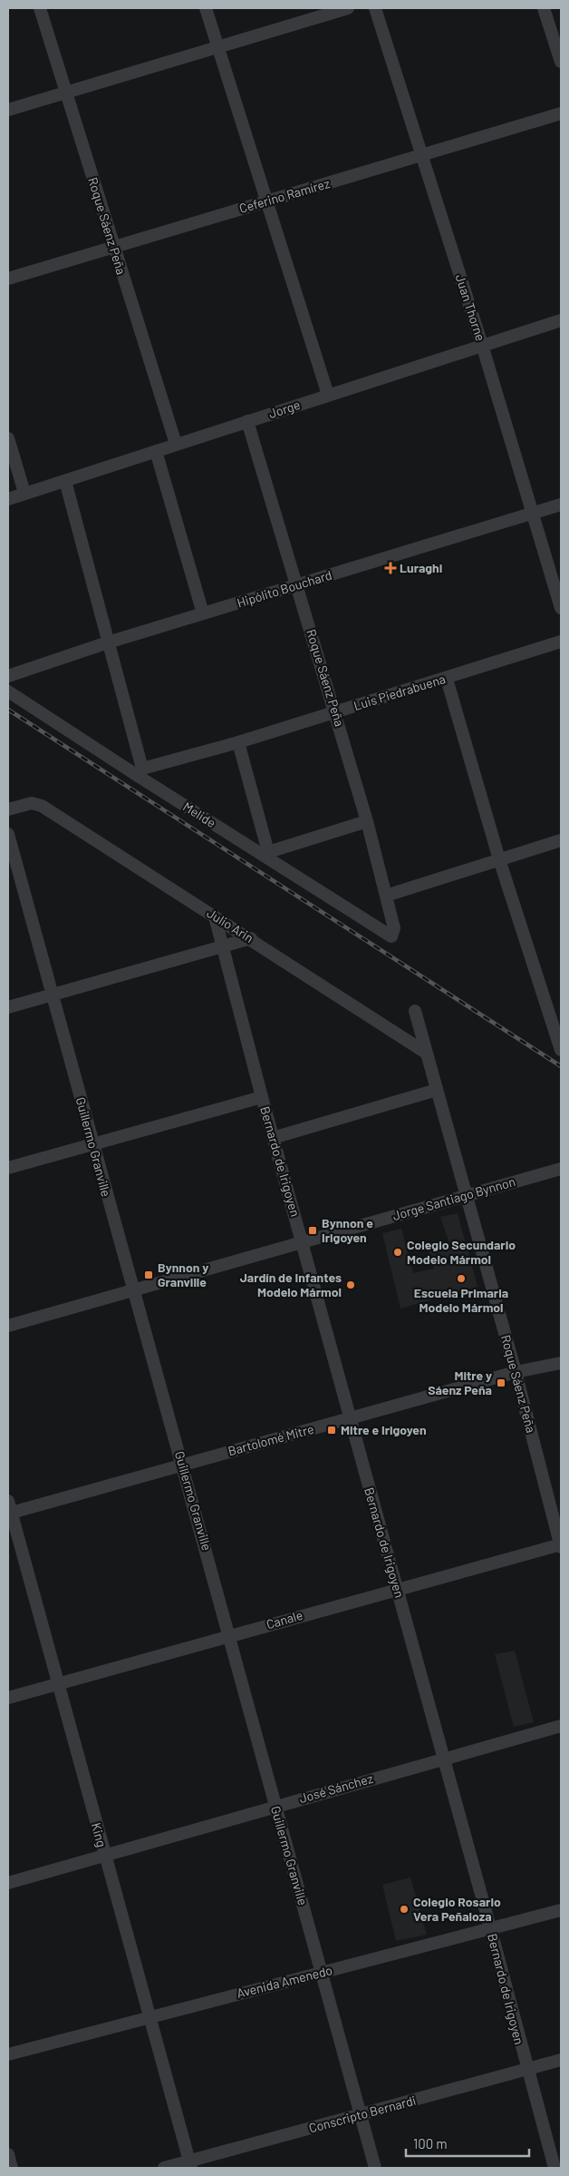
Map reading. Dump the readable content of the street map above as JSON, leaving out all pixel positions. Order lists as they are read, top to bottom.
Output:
{
  "streets": {
    "street": [
      "Ceferino Ramírez",
      "Roque Sáenz Peña",
      "Juan Thorne",
      "Jorge",
      "Hipólito Bouchard",
      "Luis Piedrabuena",
      "Melide",
      "Julio Arin",
      "Guillermo Granville",
      "Bernardo de Irigoyen",
      "Jorge Santiago Bynnon",
      "Bartolomé Mitre",
      "Canale",
      "José Sánchez",
      "King",
      "Avenida Amenedo",
      "Conscripto Bernardi"
    ]
  },
  "crossings": [
    ["Ceferino Ramírez", "Roque Sáenz Peña"],
    ["Ceferino Ramírez", "Juan Thorne"],
    ["Roque Sáenz Peña", "Jorge"],
    ["Roque Sáenz Peña", "Hipólito Bouchard"],
    ["Roque Sáenz Peña", "Luis Piedrabuena"],
    ["Roque Sáenz Peña", "Melide"],
    ["Roque Sáenz Peña", "Julio Arin"],
    ["Roque Sáenz Peña", "Jorge Santiago Bynnon"],
    ["Roque Sáenz Peña", "Bartolomé Mitre"],
    ["Roque Sáenz Peña", "Canale"],
    ["Juan Thorne", "Jorge"],
    ["Juan Thorne", "Hipólito Bouchard"],
    ["Luis Piedrabuena", "Melide"],
    ["Julio Arin", "Bernardo de Irigoyen"],
    ["Guillermo Granville", "Jorge Santiago Bynnon"],
    ["Guillermo Granville", "Bartolomé Mitre"],
    ["Guillermo Granville", "Canale"],
    ["Guillermo Granville", "José Sánchez"],
    ["Guillermo Granville", "Avenida Amenedo"],
    ["Guillermo Granville", "Conscripto Bernardi"],
    ["Bernardo de Irigoyen", "Jorge Santiago Bynnon"],
    ["Bernardo de Irigoyen", "Bartolomé Mitre"],
    ["Bernardo de Irigoyen", "Canale"],
    ["Bernardo de Irigoyen", "José Sánchez"],
    ["Bernardo de Irigoyen", "Avenida Amenedo"],
    ["Bernardo de Irigoyen", "Conscripto Bernardi"],
    ["Bartolomé Mitre", "King"],
    ["Canale", "King"],
    ["José Sánchez", "King"],
    ["King", "Avenida Amenedo"],
    ["King", "Conscripto Bernardi"]
  ],
  "places": {
    "health": ["Luraghi"],
    "transit": [
      "Bynnon e Irigoyen",
      "Bynnon y Granville",
      "Mitre y Sáenz Peña",
      "Mitre e Irigoyen"
    ],
    "other": [
      "Colegio Secundario Modelo Mármol",
      "Escuela Primaria Modelo Mármol",
      "Jardín de Infantes Modelo Mármol",
      "Colegio Rosario Vera Peñaloza"
    ]
  },
  "scale_bar": "100 m"
}
